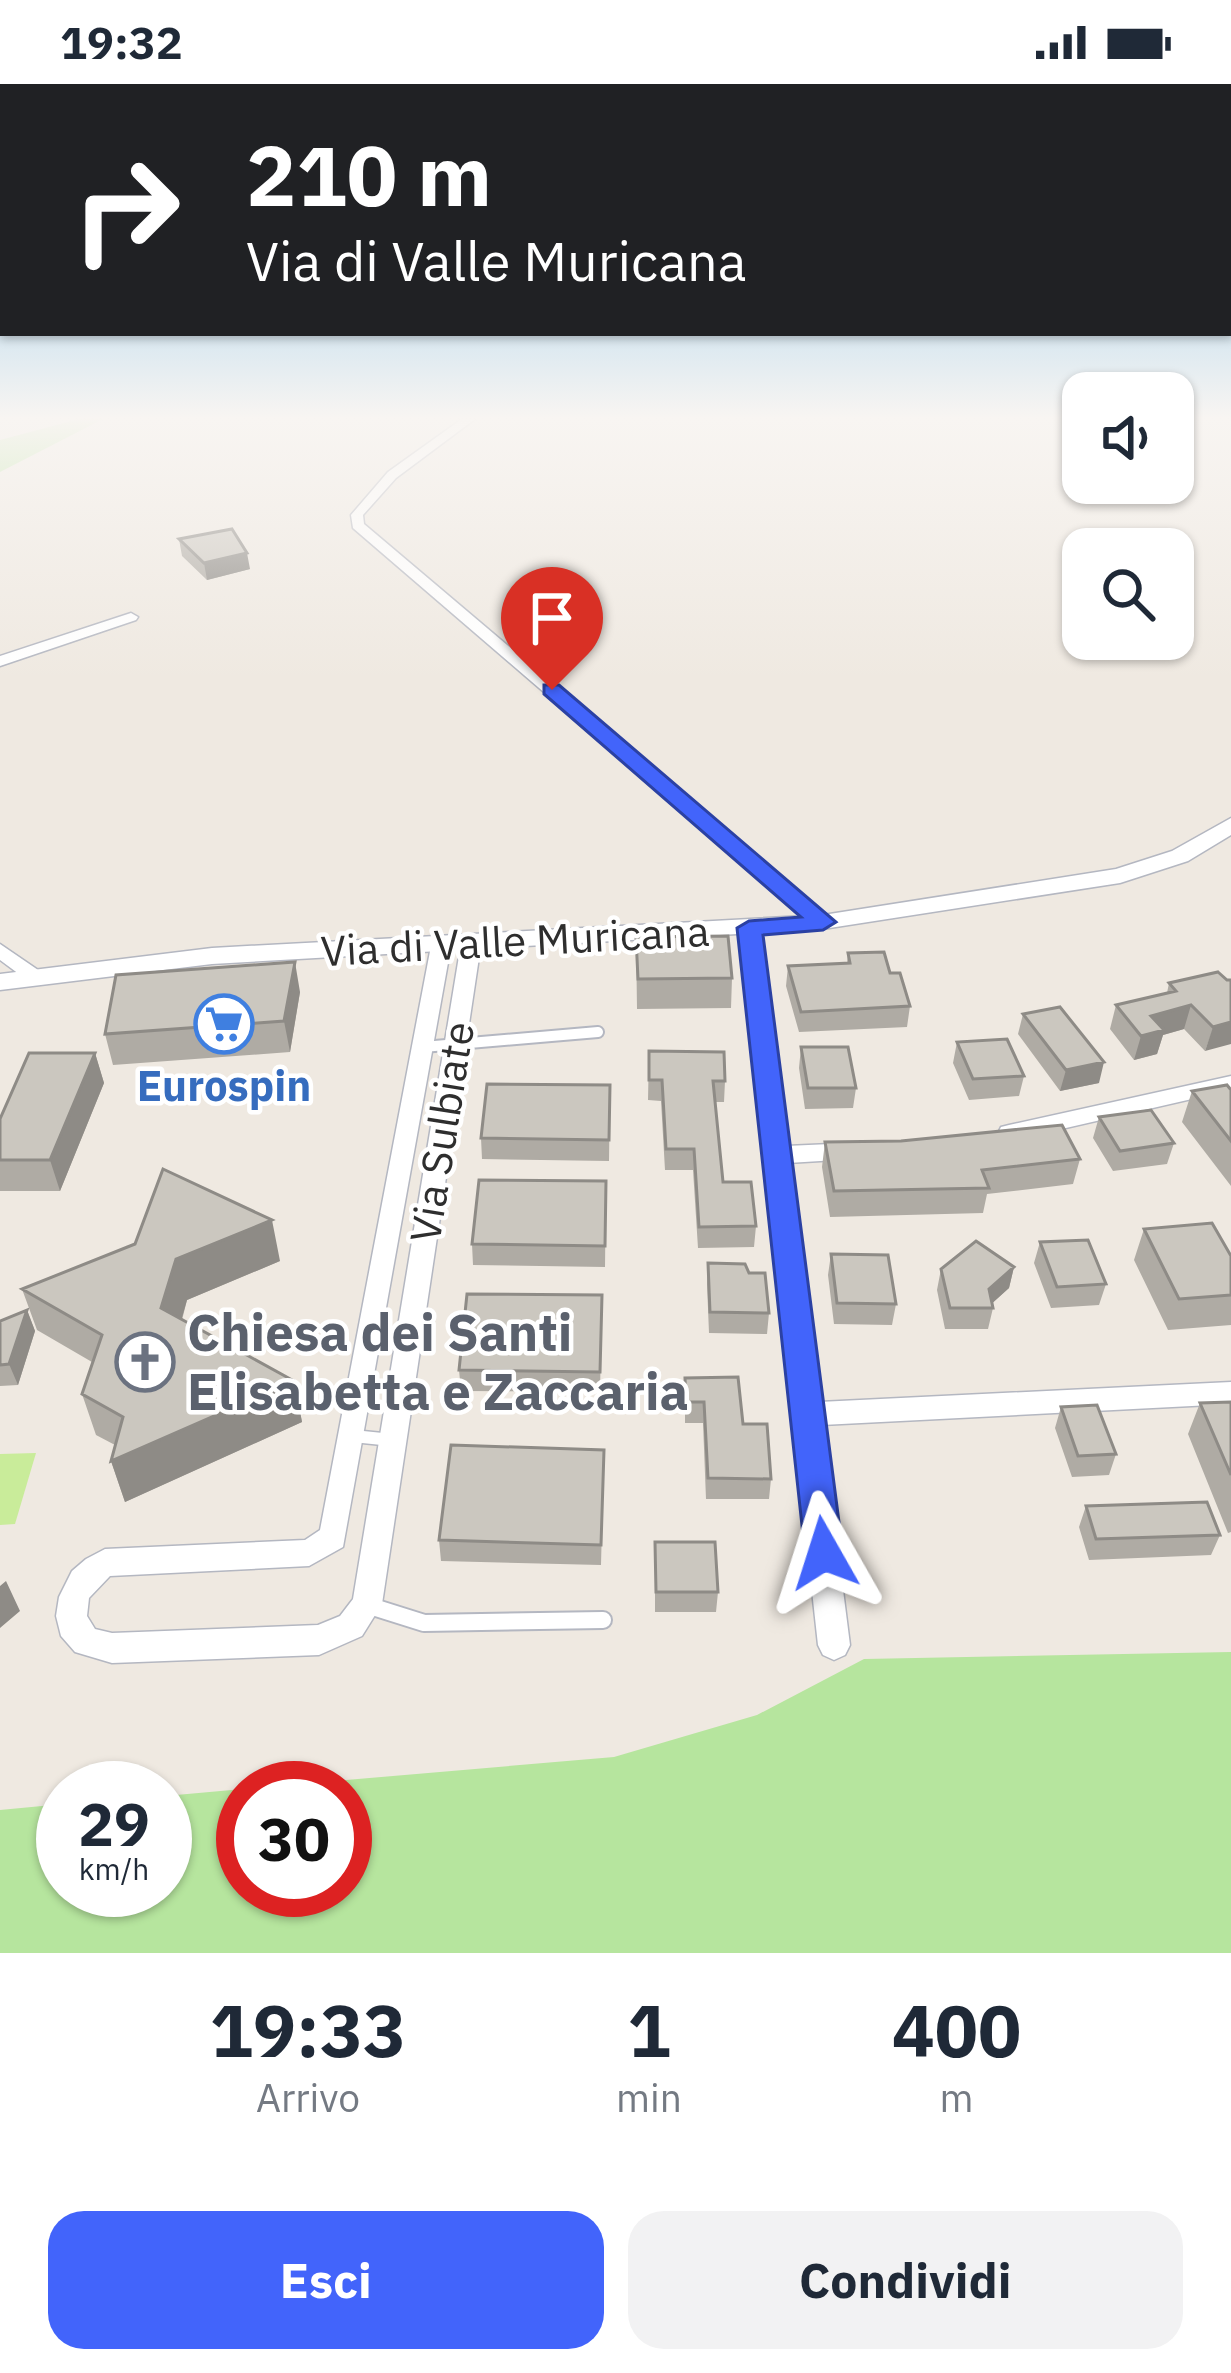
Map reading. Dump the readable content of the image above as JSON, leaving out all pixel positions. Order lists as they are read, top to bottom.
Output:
{
  "streets": {
    "street": ["Via di Valle Muricana", "Via Sulbiate"]
  },
  "crossings": [
    ["Via di Valle Muricana", "Via Sulbiate"]
  ],
  "places": {
    "supermarket": ["Eurospin"],
    "church": ["Chiesa dei Santi Elisabetta e Zaccaria"]
  },
  "page": {
    "status": "19:32",
    "turn": ["210 m", "Via di Valle Muricana"],
    "speed": "29 km/h",
    "limit": "30",
    "eta": [
      "19:33",
      "Arrivo",
      "1",
      "min",
      "400",
      "m"
    ],
    "buttons": ["Esci", "Condividi"]
  }
}
